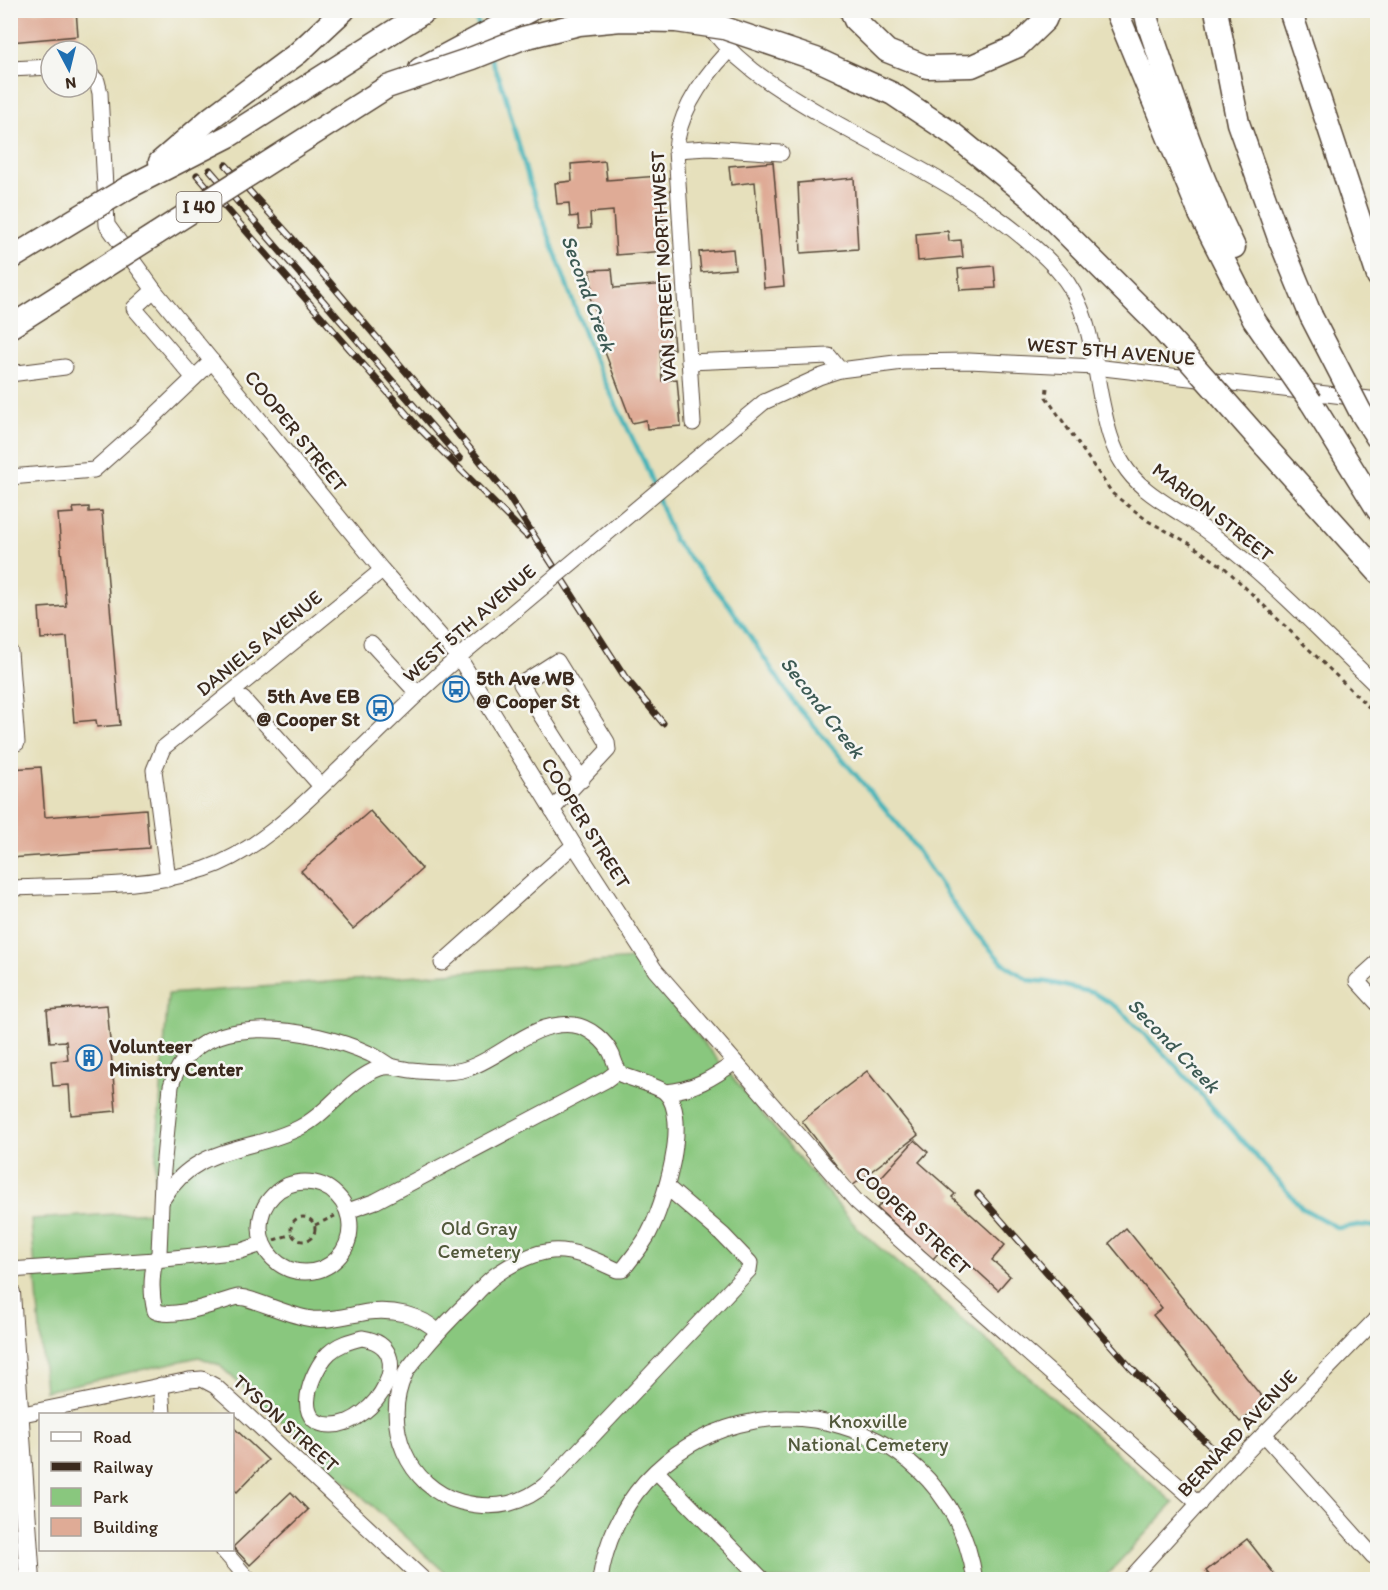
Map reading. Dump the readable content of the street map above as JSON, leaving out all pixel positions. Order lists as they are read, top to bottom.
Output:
{
  "streets": {
    "highway": ["I 40"],
    "street": [
      "VAN STREET NORTHWEST",
      "WEST 5TH AVENUE",
      "COOPER STREET",
      "MARION STREET",
      "DANIELS AVENUE",
      "TYSON STREET",
      "BERNARD AVENUE"
    ]
  },
  "crossings": [
    ["VAN STREET NORTHWEST", "MARION STREET"],
    ["WEST 5TH AVENUE", "COOPER STREET"],
    ["WEST 5TH AVENUE", "MARION STREET"],
    ["WEST 5TH AVENUE", "DANIELS AVENUE"],
    ["COOPER STREET", "DANIELS AVENUE"],
    ["COOPER STREET", "BERNARD AVENUE"]
  ],
  "water": ["Second Creek"],
  "parks": ["Old Gray Cemetery", "Knoxville National Cemetery"],
  "places": {
    "bus stop": ["5th Ave WB @ Cooper St", "5th Ave EB @ Cooper St"],
    "building": ["Volunteer Ministry Center"]
  },
  "legend": [
    "Road",
    "Railway",
    "Park",
    "Building"
  ],
  "north": "bottom"
}
